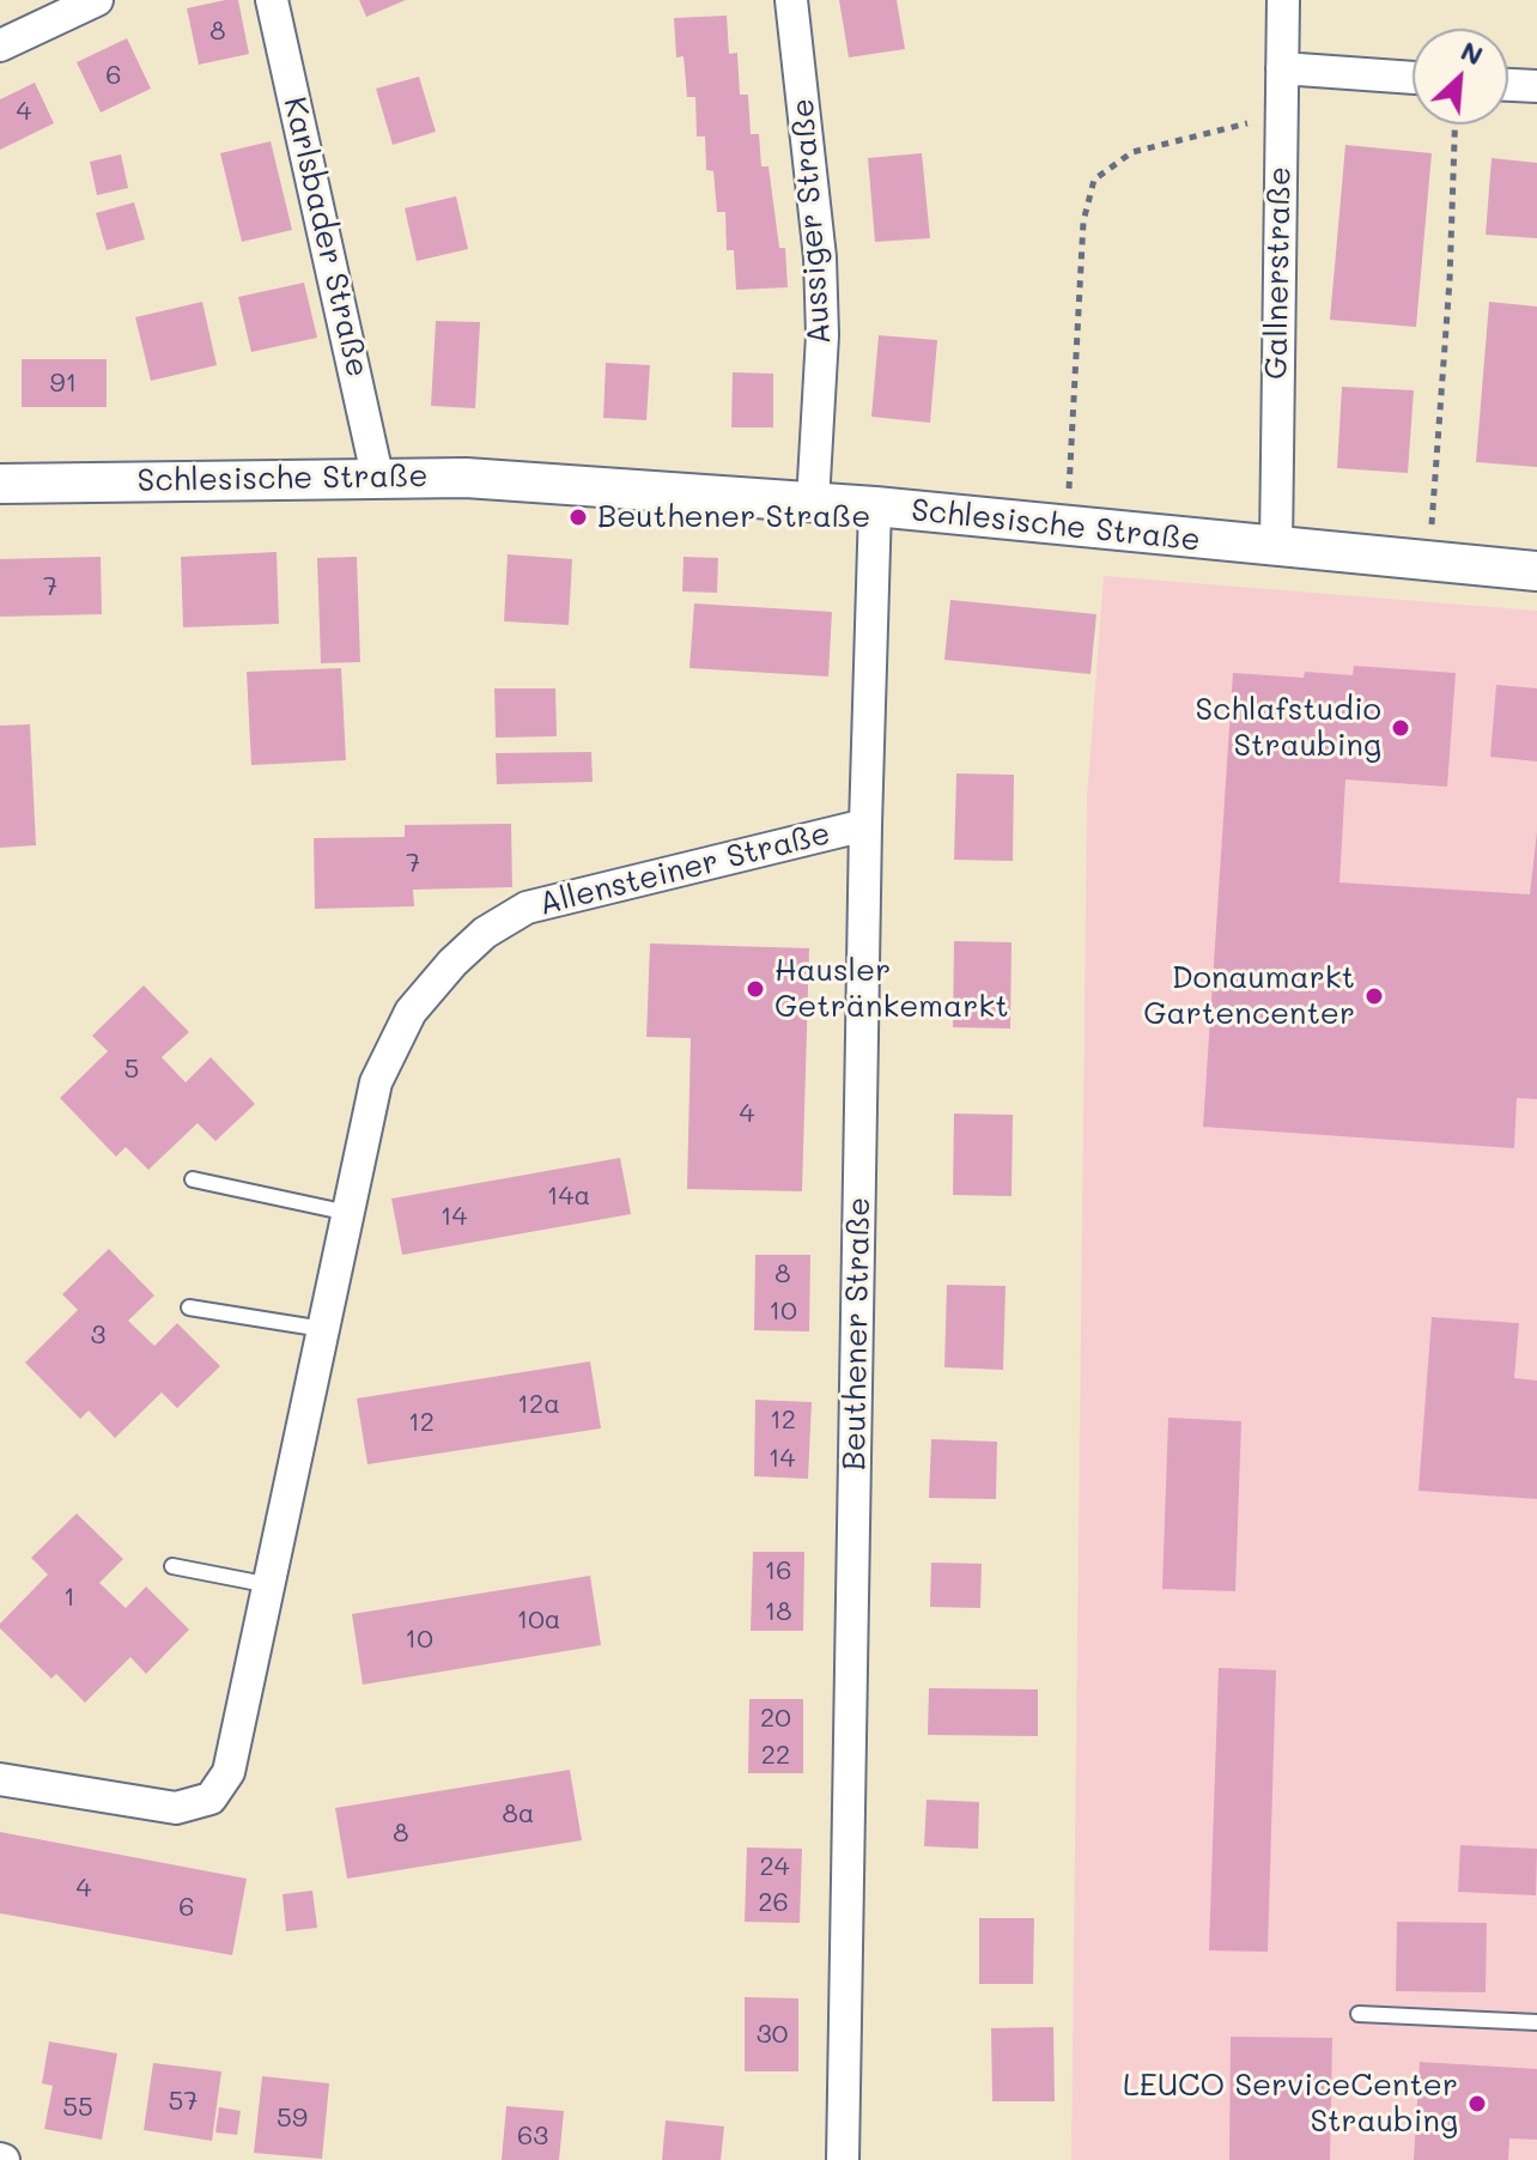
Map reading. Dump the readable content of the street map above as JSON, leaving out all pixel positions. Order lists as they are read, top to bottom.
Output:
{
  "streets": {
    "street": [
      "Aussiger Straße",
      "Karlsbader Straße",
      "Gallnerstraße",
      "Schlesische Straße",
      "Allensteiner Straße",
      "Beuthener Straße"
    ]
  },
  "crossings": [
    ["Aussiger Straße", "Schlesische Straße"],
    ["Karlsbader Straße", "Schlesische Straße"],
    ["Gallnerstraße", "Schlesische Straße"],
    ["Schlesische Straße", "Beuthener Straße"],
    ["Allensteiner Straße", "Beuthener Straße"]
  ],
  "places": [
    "Beuthener Straße",
    "Schlafstudio Straubing",
    "Hausler Getränkemarkt",
    "Donaumarkt Gartencenter",
    "LEUCO ServiceCenter Straubing"
  ],
  "house_numbers": [
    "8",
    "6",
    "4",
    "91",
    "7",
    "7",
    "5",
    "4",
    "14a",
    "14",
    "8",
    "10",
    "3",
    "12a",
    "12",
    "12",
    "14",
    "16",
    "1",
    "18",
    "10a",
    "10",
    "20",
    "22",
    "8a",
    "8",
    "24",
    "4",
    "26",
    "6",
    "30",
    "57",
    "55",
    "59",
    "63"
  ],
  "north": "top right"
}
